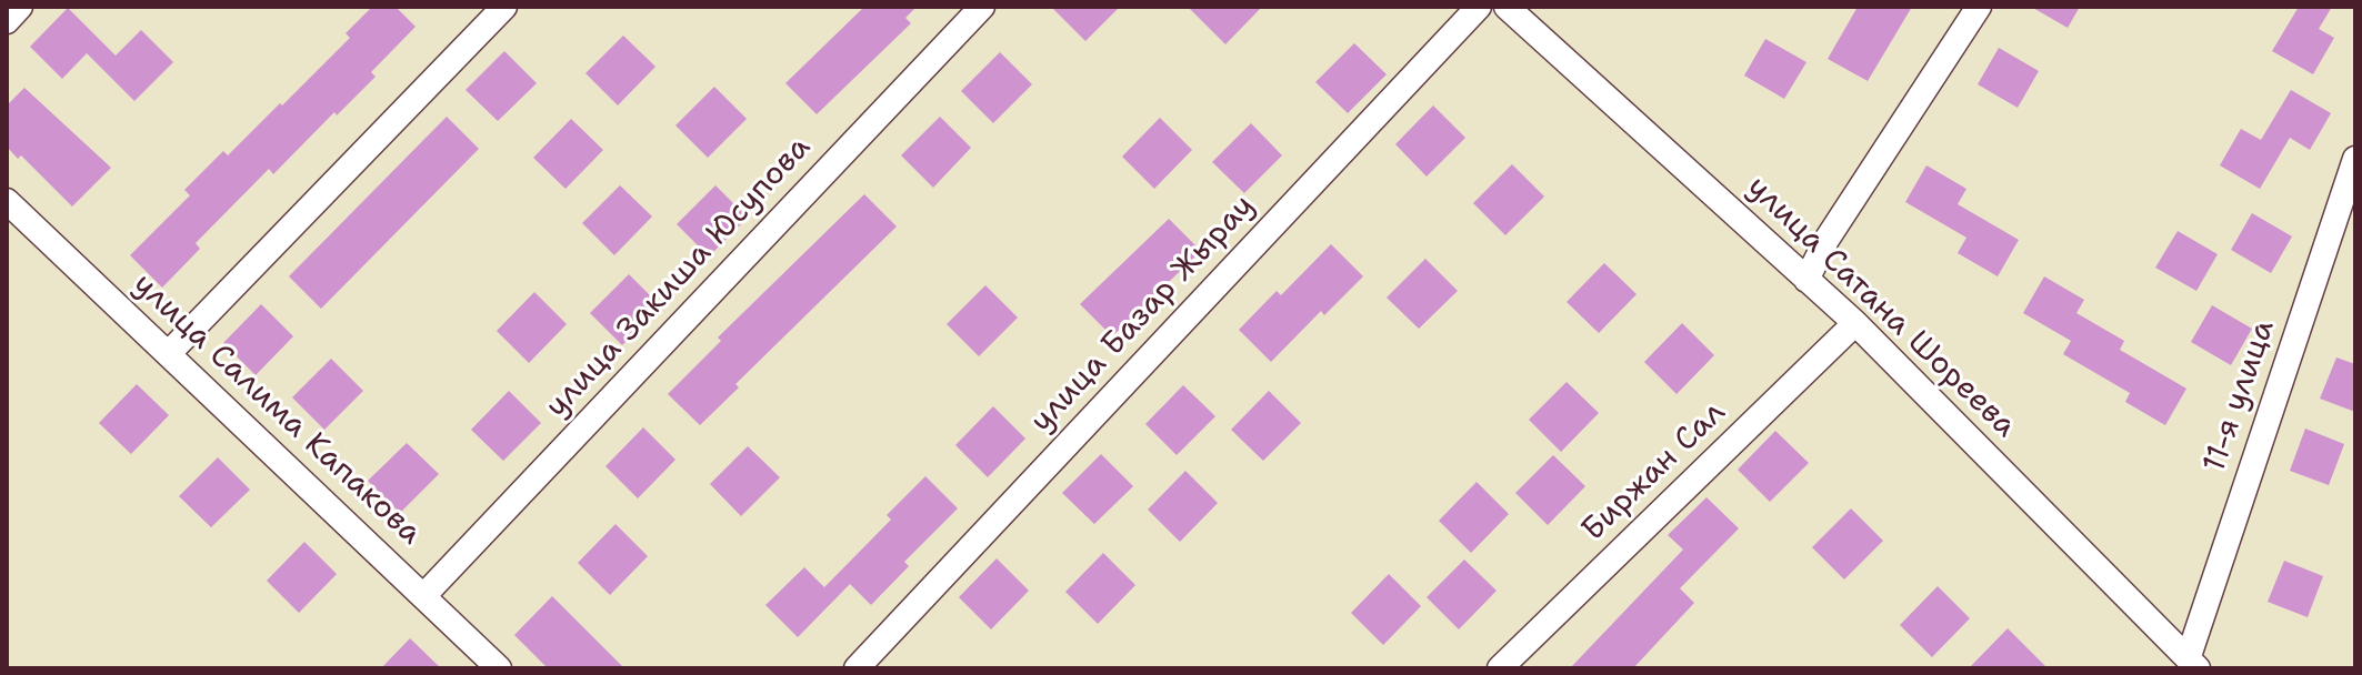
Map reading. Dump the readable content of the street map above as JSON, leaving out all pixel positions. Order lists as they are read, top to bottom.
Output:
{
  "streets": {
    "street": [
      "улица Закиша Юсупова",
      "улица Сатана Шореева",
      "улица Базар Жырау",
      "11-я улица",
      "улица Салима Капакова",
      "Биржан Сал"
    ]
  },
  "crossings": [
    ["улица Закиша Юсупова", "улица Салима Капакова"],
    ["улица Сатана Шореева", "11-я улица"],
    ["улица Сатана Шореева", "Биржан Сал"]
  ]
}
